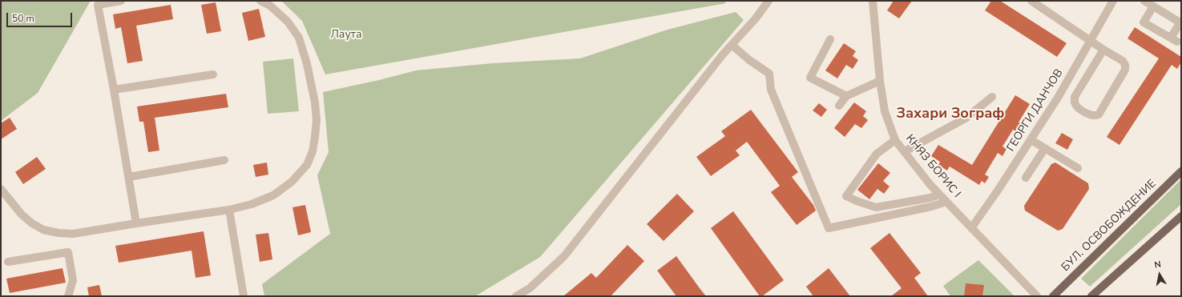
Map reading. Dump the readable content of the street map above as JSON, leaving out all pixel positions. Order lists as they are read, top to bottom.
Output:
{
  "streets": {
    "main road": ["БУЛ. ОСВОБОЖДЕНИЕ"],
    "street": ["ГЕОРГИ ДАНЧОВ", "КНЯЗ БОРИС I"]
  },
  "crossings": [
    ["ГЕОРГИ ДАНЧОВ", "КНЯЗ БОРИС I"]
  ],
  "districts": ["Захари Зограф"],
  "parks": ["Лаута"],
  "scale_bar": "50 m",
  "north": "top"
}
